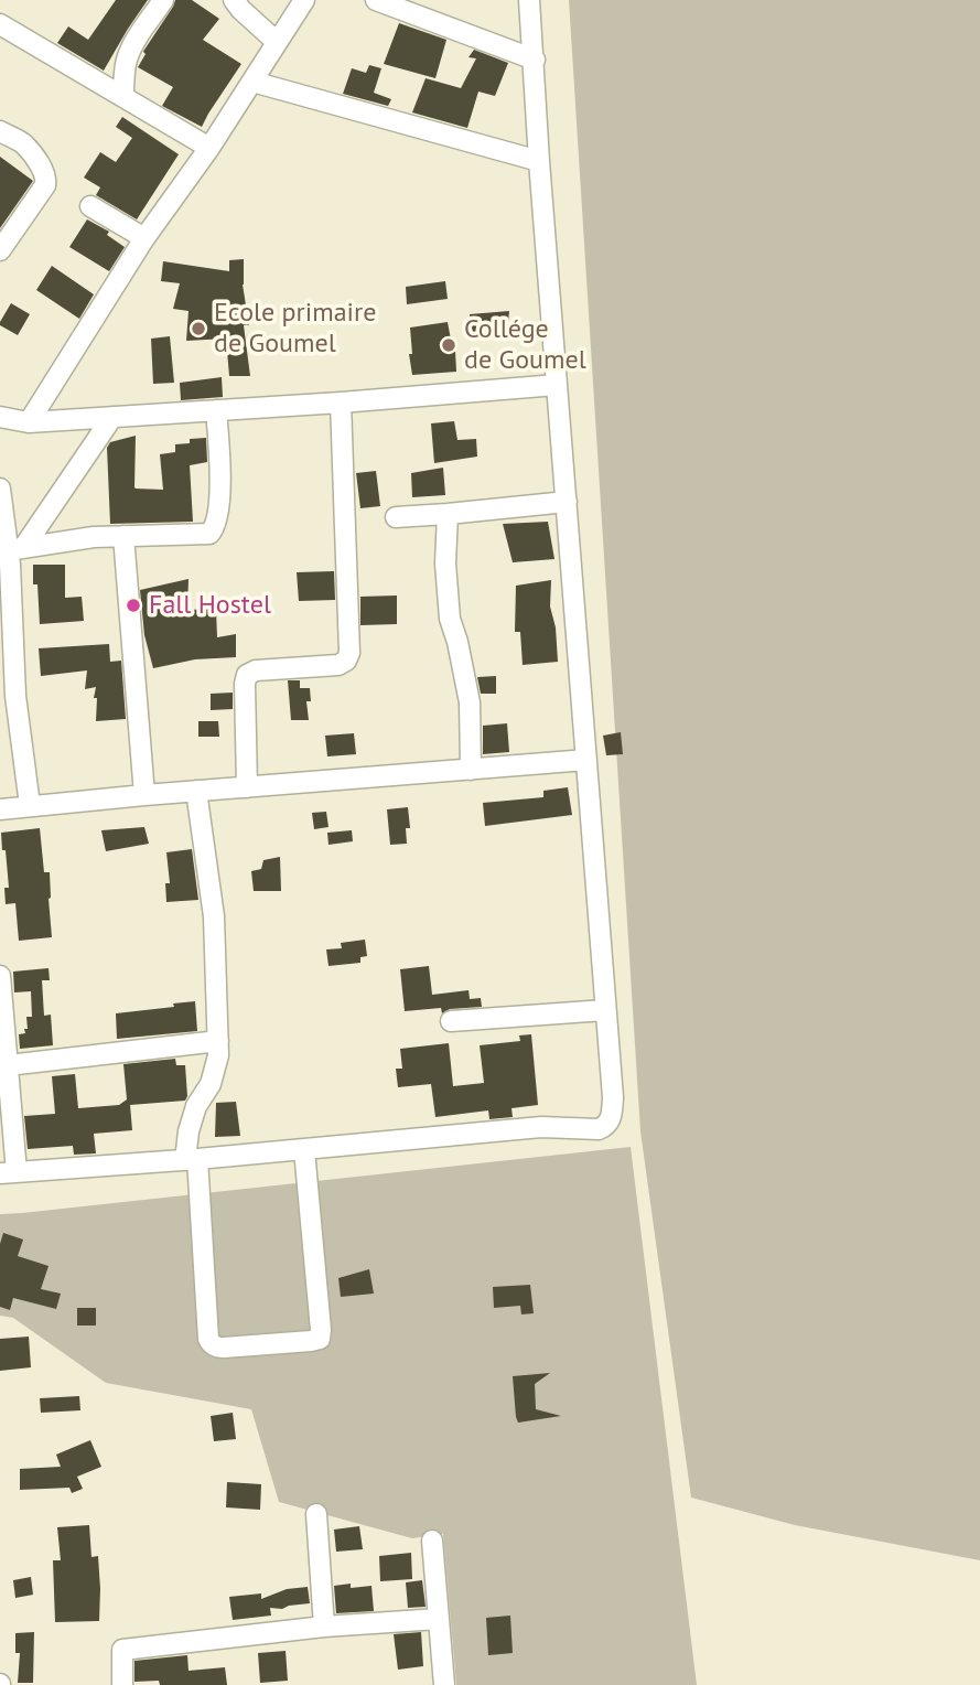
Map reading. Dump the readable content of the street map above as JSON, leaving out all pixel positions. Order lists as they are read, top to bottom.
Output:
{
  "places": ["Ecole primaire de Goumel", "Collége de Goumel", "Fall Hostel"]
}
